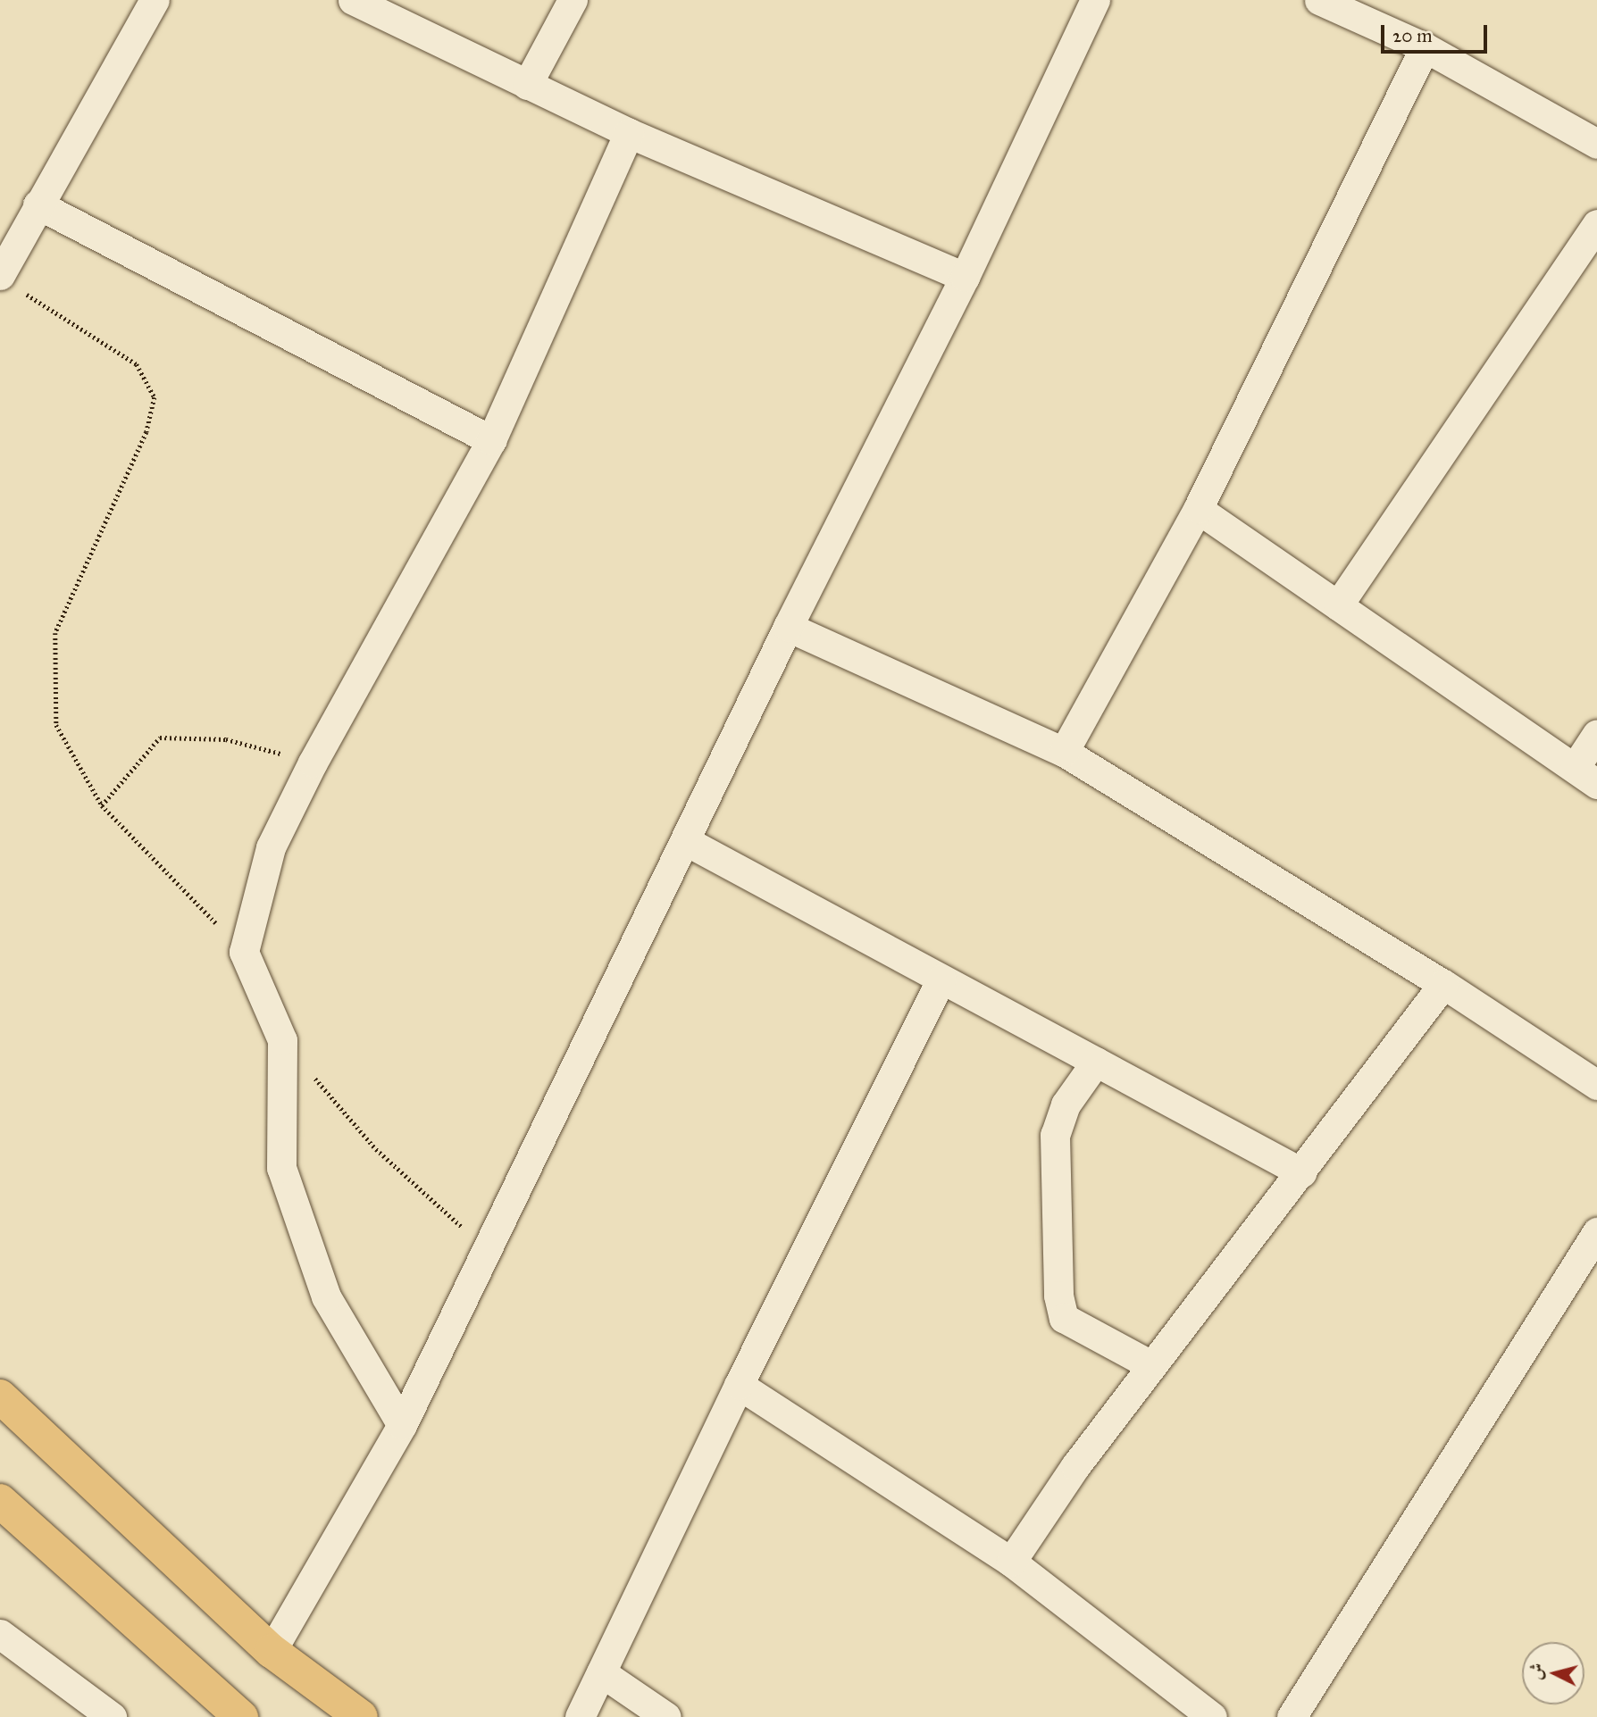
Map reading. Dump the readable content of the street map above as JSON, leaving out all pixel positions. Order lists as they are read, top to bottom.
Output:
{
  "scale_bar": "20 m",
  "north": "left"
}
